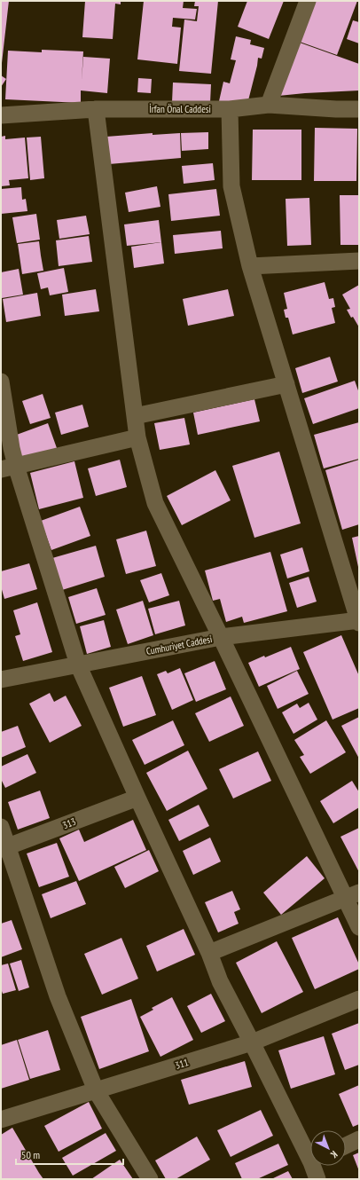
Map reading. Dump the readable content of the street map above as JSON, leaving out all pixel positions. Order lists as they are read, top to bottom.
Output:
{
  "streets": {
    "street": [
      "İrfan Önal Caddesi",
      "Cumhuriyet Caddesi",
      "313",
      "311"
    ]
  },
  "scale_bar": "50 m",
  "north": "bottom right"
}
